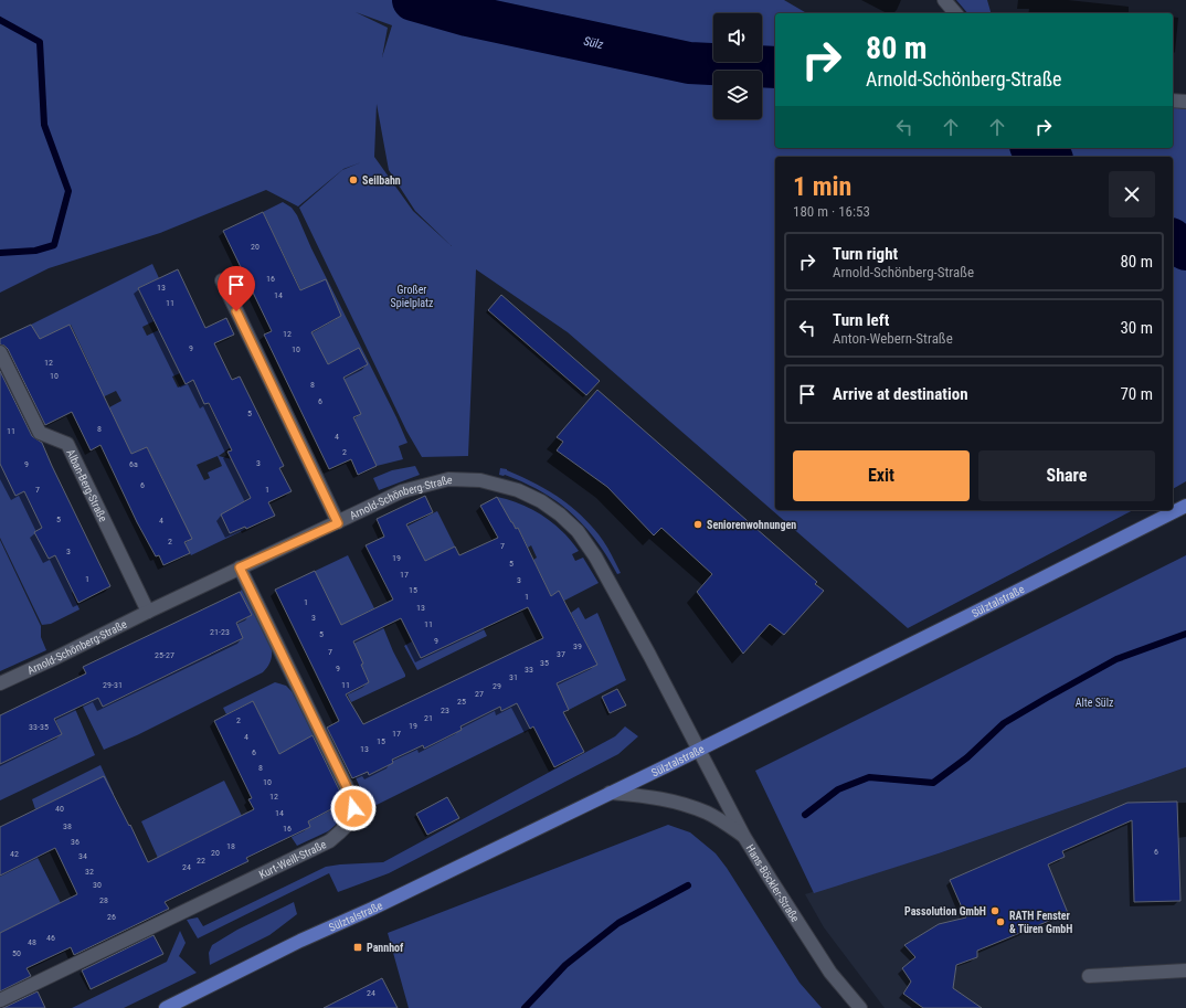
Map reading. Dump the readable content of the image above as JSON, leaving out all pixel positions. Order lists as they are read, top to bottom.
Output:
{
  "streets": {
    "main road": ["Sülztalstraße"],
    "street": [
      "Alban-Berg-Straße",
      "Arnold-Schönberg-Straße",
      "Kurt-Weill-Straße",
      "Hans-Böckler-Straße"
    ]
  },
  "crossings": [
    ["Alban-Berg-Straße", "Arnold-Schönberg-Straße"],
    ["Arnold-Schönberg-Straße", "Sülztalstraße"],
    ["Arnold-Schönberg-Straße", "Kurt-Weill-Straße"],
    ["Arnold-Schönberg-Straße", "Hans-Böckler-Straße"],
    ["Sülztalstraße", "Hans-Böckler-Straße"]
  ],
  "water": ["Sülz"],
  "parks": ["Großer Spielplatz", "Alte Sülz"],
  "places": {
    "other": [
      "Seilbahn",
      "Seniorenwohnungen",
      "Passolution GmbH",
      "RATH Fenster & Türen GmbH"
    ],
    "transit": ["Pannhof"]
  },
  "house_numbers": [
    "20",
    "16",
    "13",
    "14",
    "11",
    "12",
    "9",
    "10",
    "12",
    "10",
    "8",
    "6",
    "5",
    "8",
    "11",
    "4",
    "2",
    "3",
    "9",
    "6a",
    "6",
    "7",
    "1",
    "5",
    "4",
    "2",
    "7",
    "3",
    "19",
    "5",
    "17",
    "1",
    "3",
    "15",
    "1",
    "1",
    "13",
    "3",
    "11",
    "21-23",
    "5",
    "9",
    "39",
    "7",
    "37",
    "25-27",
    "35",
    "9",
    "33",
    "31",
    "29-31",
    "11",
    "29",
    "27",
    "25",
    "23",
    "21",
    "2",
    "19",
    "33-35",
    "17",
    "4",
    "15",
    "13",
    "6",
    "8",
    "10",
    "12",
    "40",
    "14",
    "38",
    "16",
    "36",
    "18",
    "6",
    "20",
    "42",
    "34",
    "22",
    "24",
    "32",
    "30",
    "28",
    "26",
    "46",
    "48",
    "50",
    "24"
  ],
  "page": {
    "turn": ["80 m", "Arnold-Schönberg-Straße"],
    "heading": ["1 min", "180 m · 16:53"],
    "list": [
      {
        "name": "Turn right",
        "note": "Arnold-Schönberg-Straße",
        "value": "80 m"
      },
      {
        "name": "Turn left",
        "note": "Anton-Webern-Straße",
        "value": "30 m"
      },
      {
        "name": "Arrive at destination",
        "value": "70 m"
      }
    ],
    "buttons": ["Exit", "Share"]
  }
}
